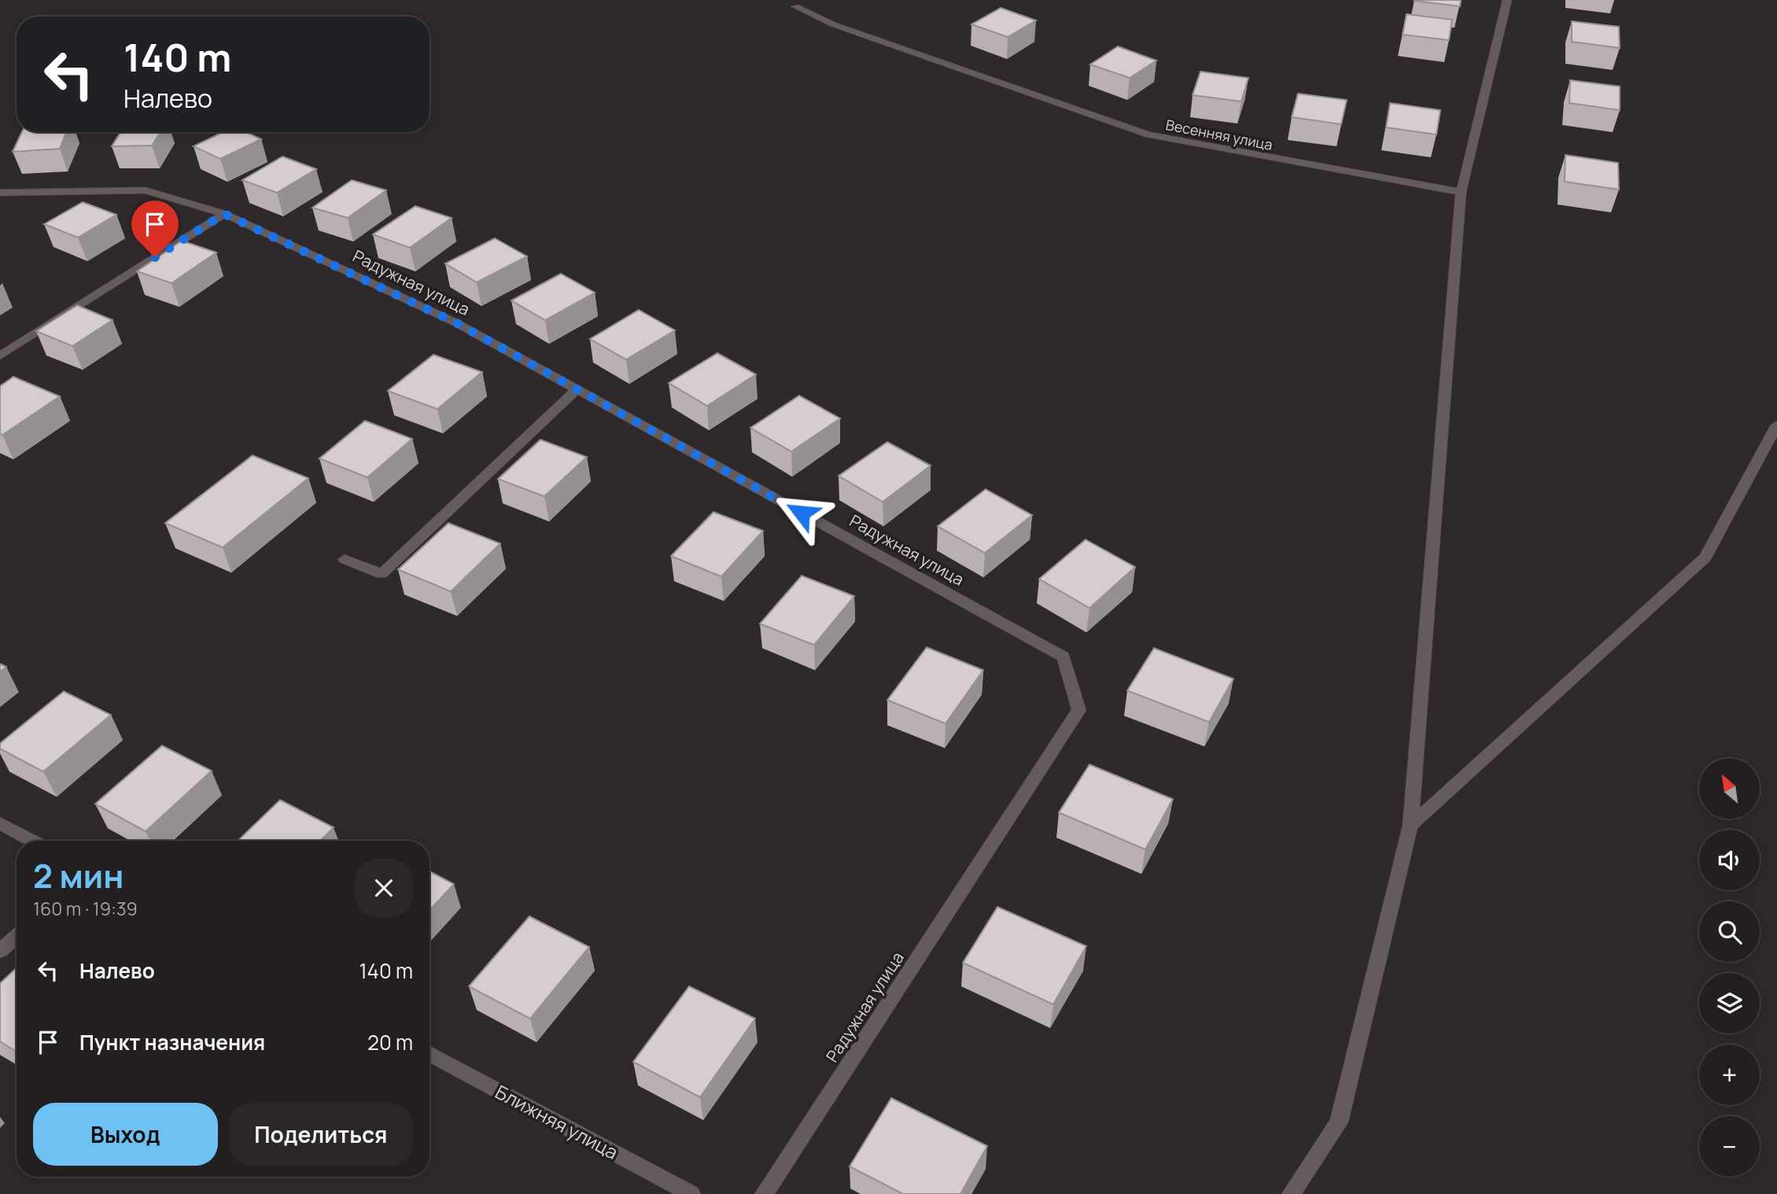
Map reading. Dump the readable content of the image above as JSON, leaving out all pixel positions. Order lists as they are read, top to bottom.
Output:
{
  "streets": {
    "street": ["Весенняя улица", "Радужная улица", "Ближняя улица"]
  },
  "north": "top left",
  "page": {
    "turn": ["140 m", "Налево"],
    "map_buttons": ["+", "−"],
    "heading": ["2 мин", "160 m · 19:39"],
    "list": [
      {
        "name": "Налево",
        "value": "140 m"
      },
      {
        "name": "Пункт назначения",
        "value": "20 m"
      }
    ],
    "buttons": ["Выход", "Поделиться"]
  }
}
